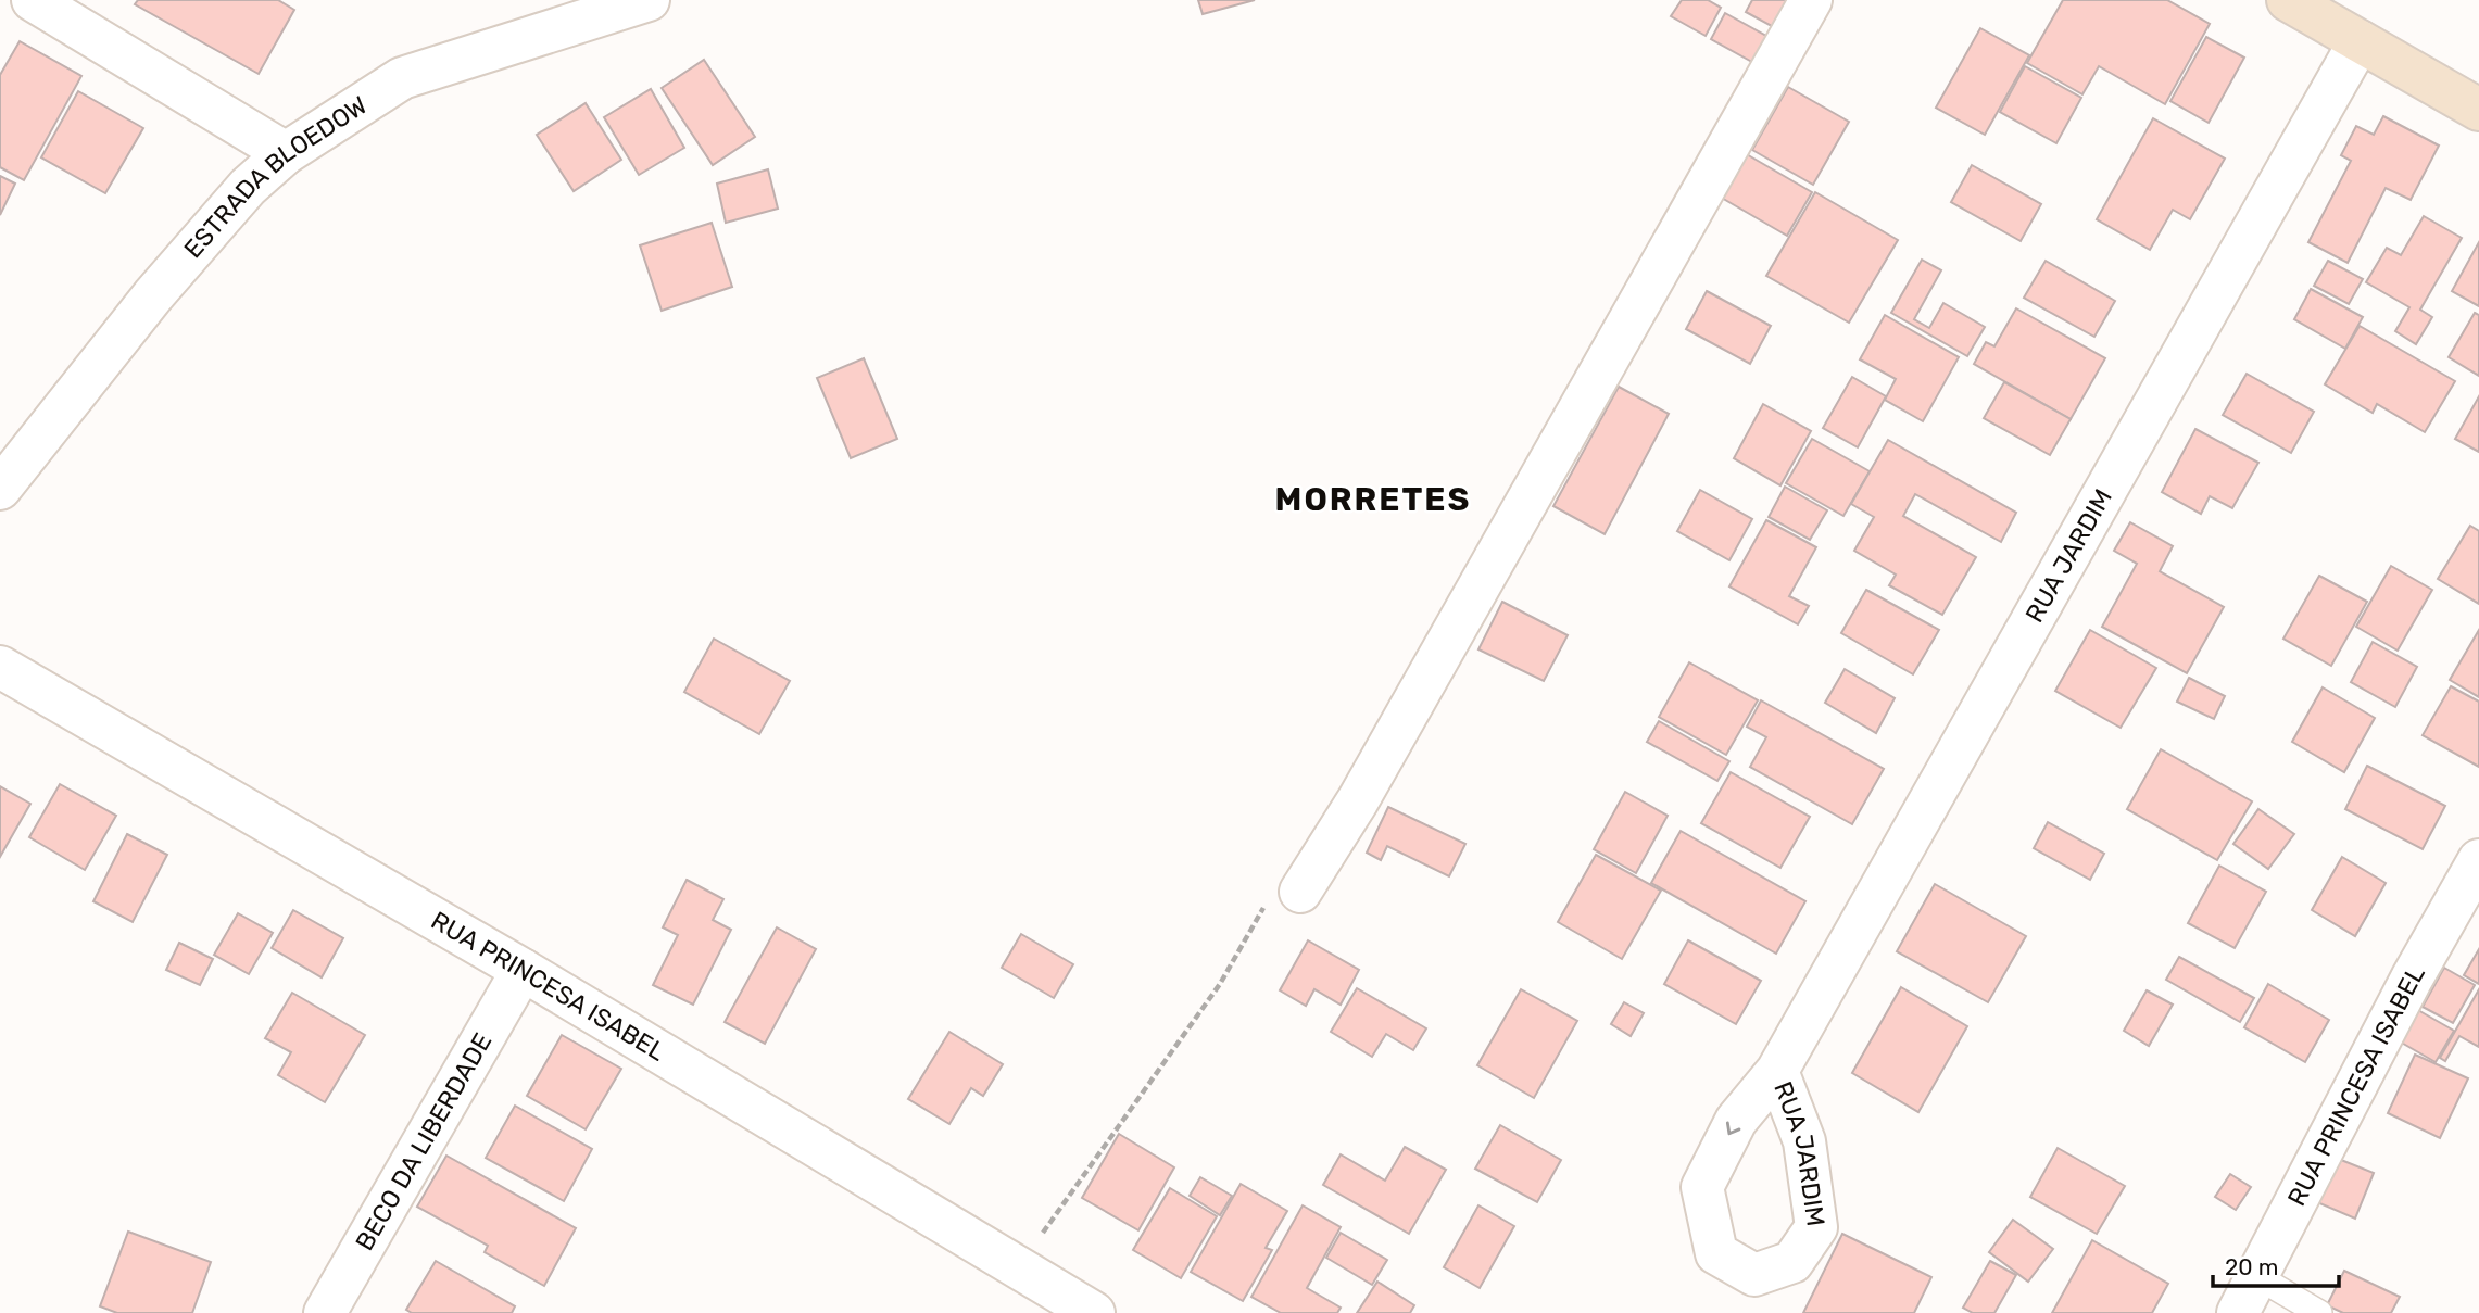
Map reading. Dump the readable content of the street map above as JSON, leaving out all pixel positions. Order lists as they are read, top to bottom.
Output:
{
  "streets": {
    "street": [
      "ESTRADA BLOEDOW",
      "RUA JARDIM",
      "RUA PRINCESA ISABEL",
      "BECO DA LIBERDADE"
    ]
  },
  "crossings": [
    ["RUA PRINCESA ISABEL", "BECO DA LIBERDADE"]
  ],
  "districts": ["MORRETES"],
  "scale_bar": "20 m"
}
